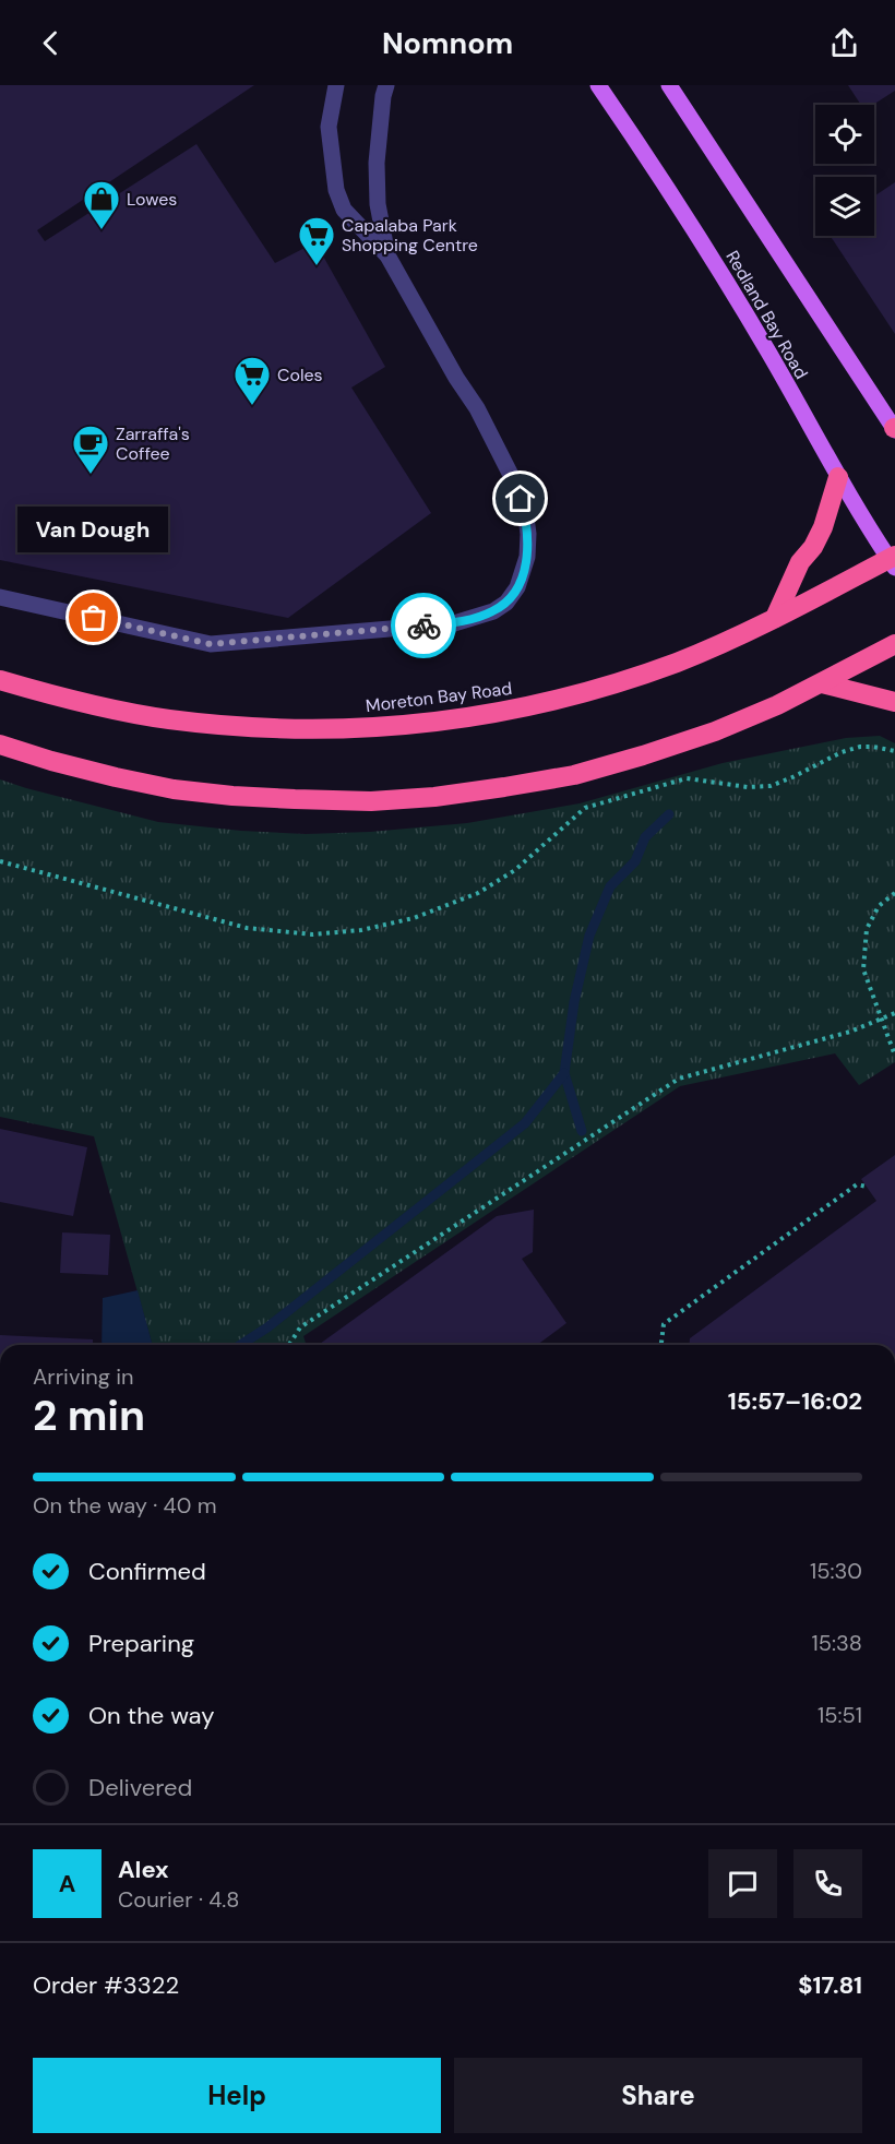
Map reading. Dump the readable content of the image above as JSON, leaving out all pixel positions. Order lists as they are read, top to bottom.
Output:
{
  "streets": {
    "highway": ["Moreton Bay Road"],
    "main road": ["Redland Bay Road"]
  },
  "crossings": [
    ["Redland Bay Road", "Moreton Bay Road"]
  ],
  "places": {
    "shop": ["Lowes"],
    "supermarket": ["Capalaba Park Shopping Centre", "Coles"],
    "cafe": ["Zarraffa's Coffee"],
    "other": ["Van Dough"]
  },
  "page": {
    "header": "Nomnom",
    "bubble": "Van Dough",
    "heading": ["2 min", "Arriving in", "15:57–16:02"],
    "panel": [
      "Alex",
      "Courier · 4.8",
      "Order #3322",
      "$17.81"
    ],
    "bar": "On the way · 40 m",
    "list": [
      ["Confirmed", "15:30"],
      ["Preparing", "15:38"],
      ["On the way", "15:51"],
      "Delivered"
    ],
    "round": "A",
    "buttons": ["Help", "Share"]
  }
}
